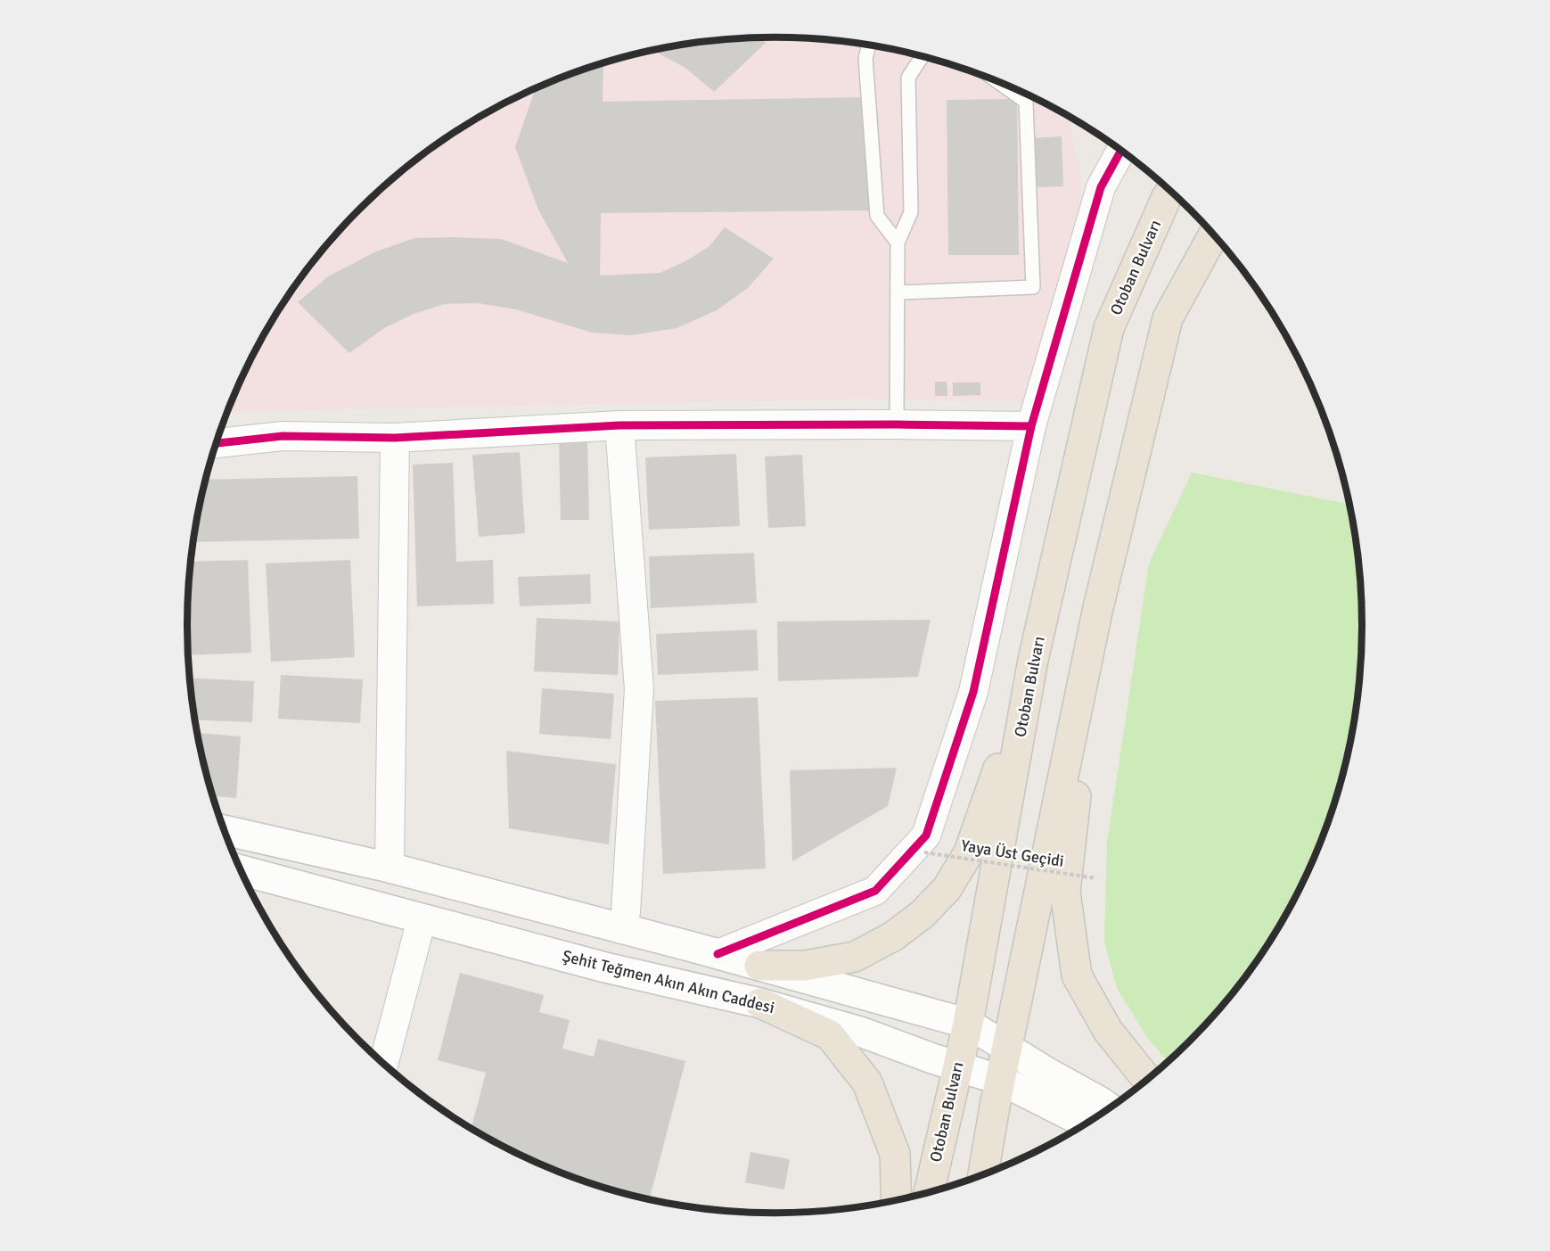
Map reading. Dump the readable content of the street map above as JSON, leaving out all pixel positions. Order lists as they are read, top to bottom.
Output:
{
  "streets": {
    "highway": ["Otoban Bulvarı"],
    "main road": ["Şehit Teğmen Akın Akın Caddesi"],
    "path": ["Yaya Üst Geçidi"]
  },
  "crossings": [
    ["Otoban Bulvarı", "Şehit Teğmen Akın Akın Caddesi"]
  ]
}
